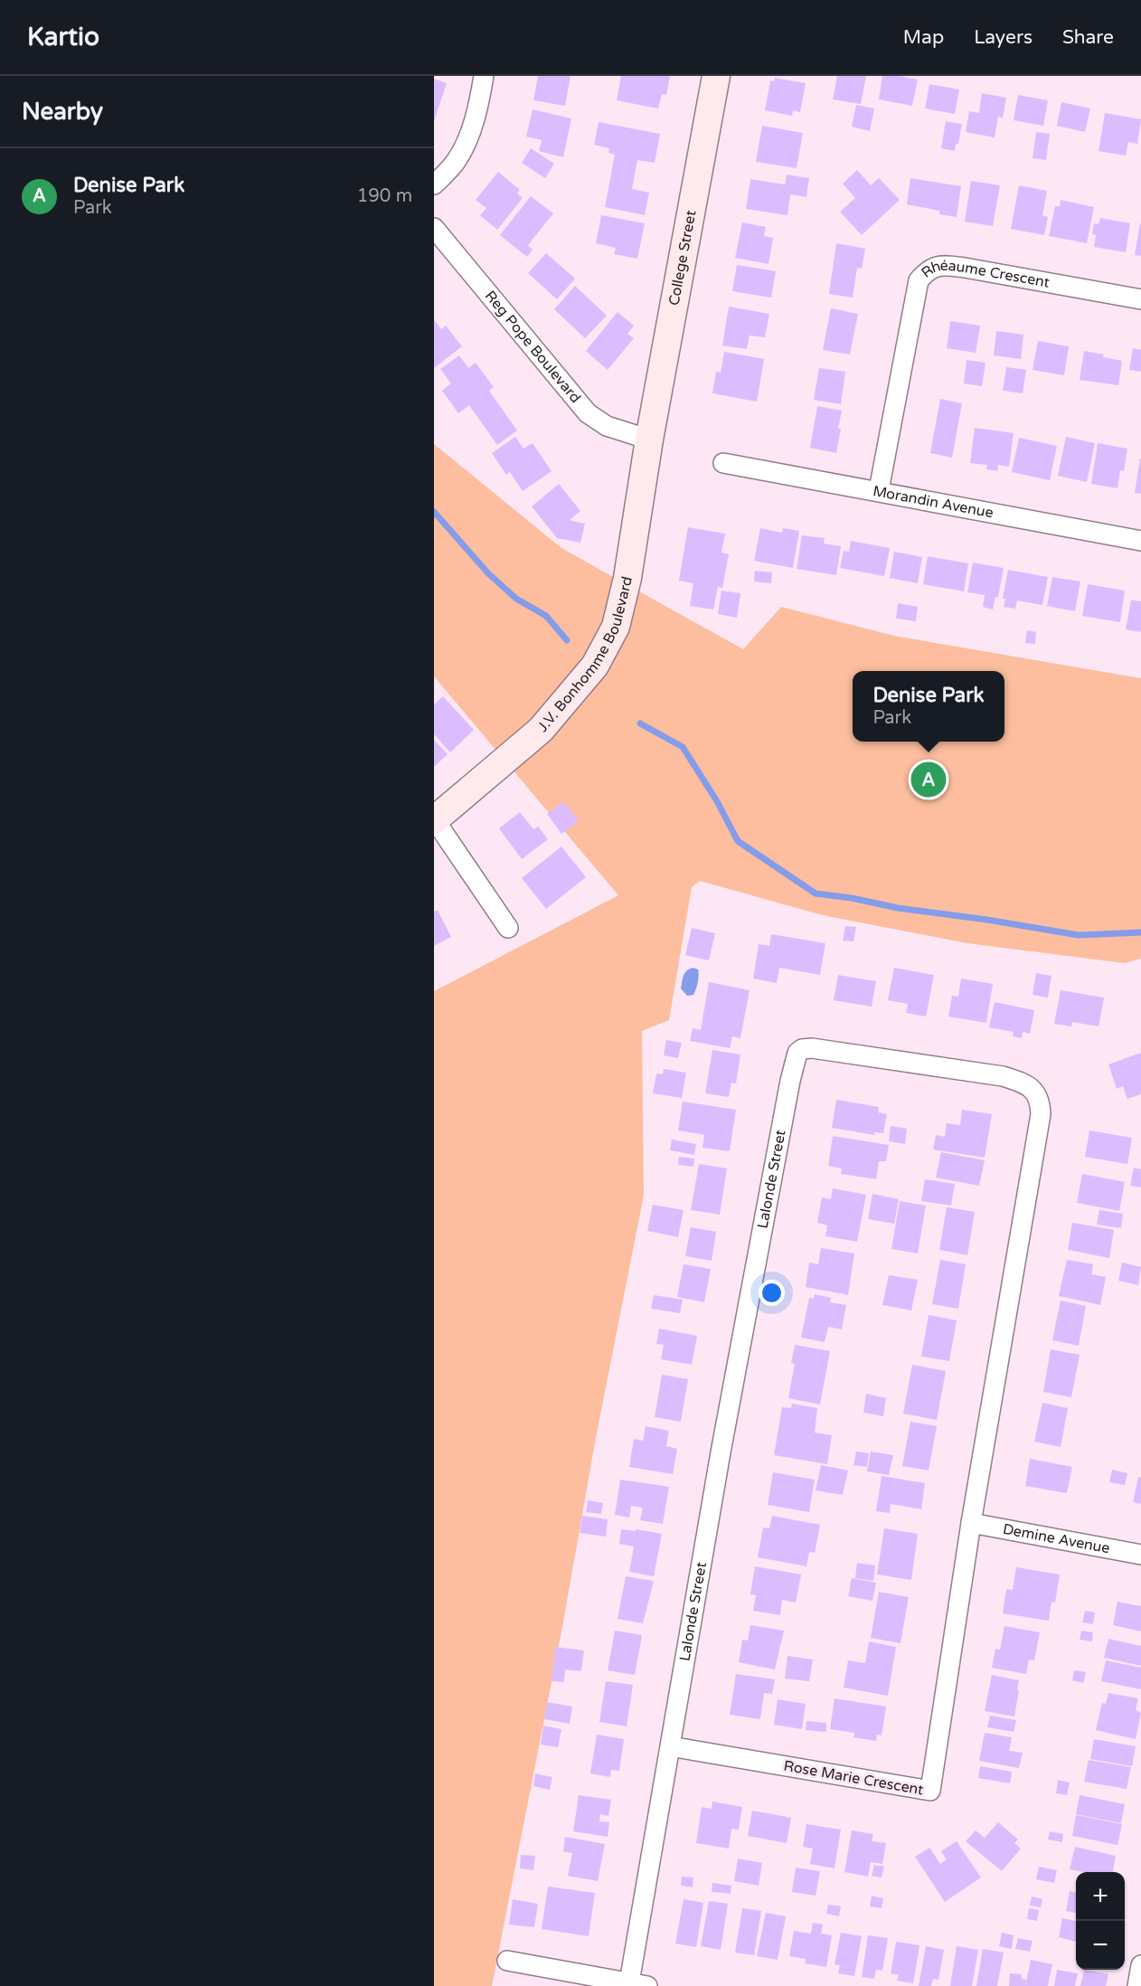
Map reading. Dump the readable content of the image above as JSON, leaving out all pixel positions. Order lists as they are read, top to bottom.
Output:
{
  "streets": {
    "street": [
      "College Street",
      "Rhéaume Crescent",
      "Reg Pope Boulevard",
      "Morandin Avenue",
      "J.V. Bonhomme Boulevard",
      "Lalonde Street",
      "Demine Avenue",
      "Rose Marie Crescent"
    ]
  },
  "crossings": [
    ["College Street", "Reg Pope Boulevard"],
    ["College Street", "J.V. Bonhomme Boulevard"],
    ["Rhéaume Crescent", "Morandin Avenue"],
    ["Reg Pope Boulevard", "J.V. Bonhomme Boulevard"],
    ["Lalonde Street", "Demine Avenue"],
    ["Lalonde Street", "Rose Marie Crescent"],
    ["Demine Avenue", "Rose Marie Crescent"]
  ],
  "page": {
    "header": "Kartio",
    "nav": ["Map", "Layers", "Share"],
    "heading": "Nearby",
    "list": [
      {
        "mark": "A",
        "name": "Denise Park",
        "note": "Park",
        "value": "190 m"
      }
    ],
    "popup": ["Denise Park", "Park"],
    "pins": "A",
    "map_buttons": ["+", "−"]
  }
}
